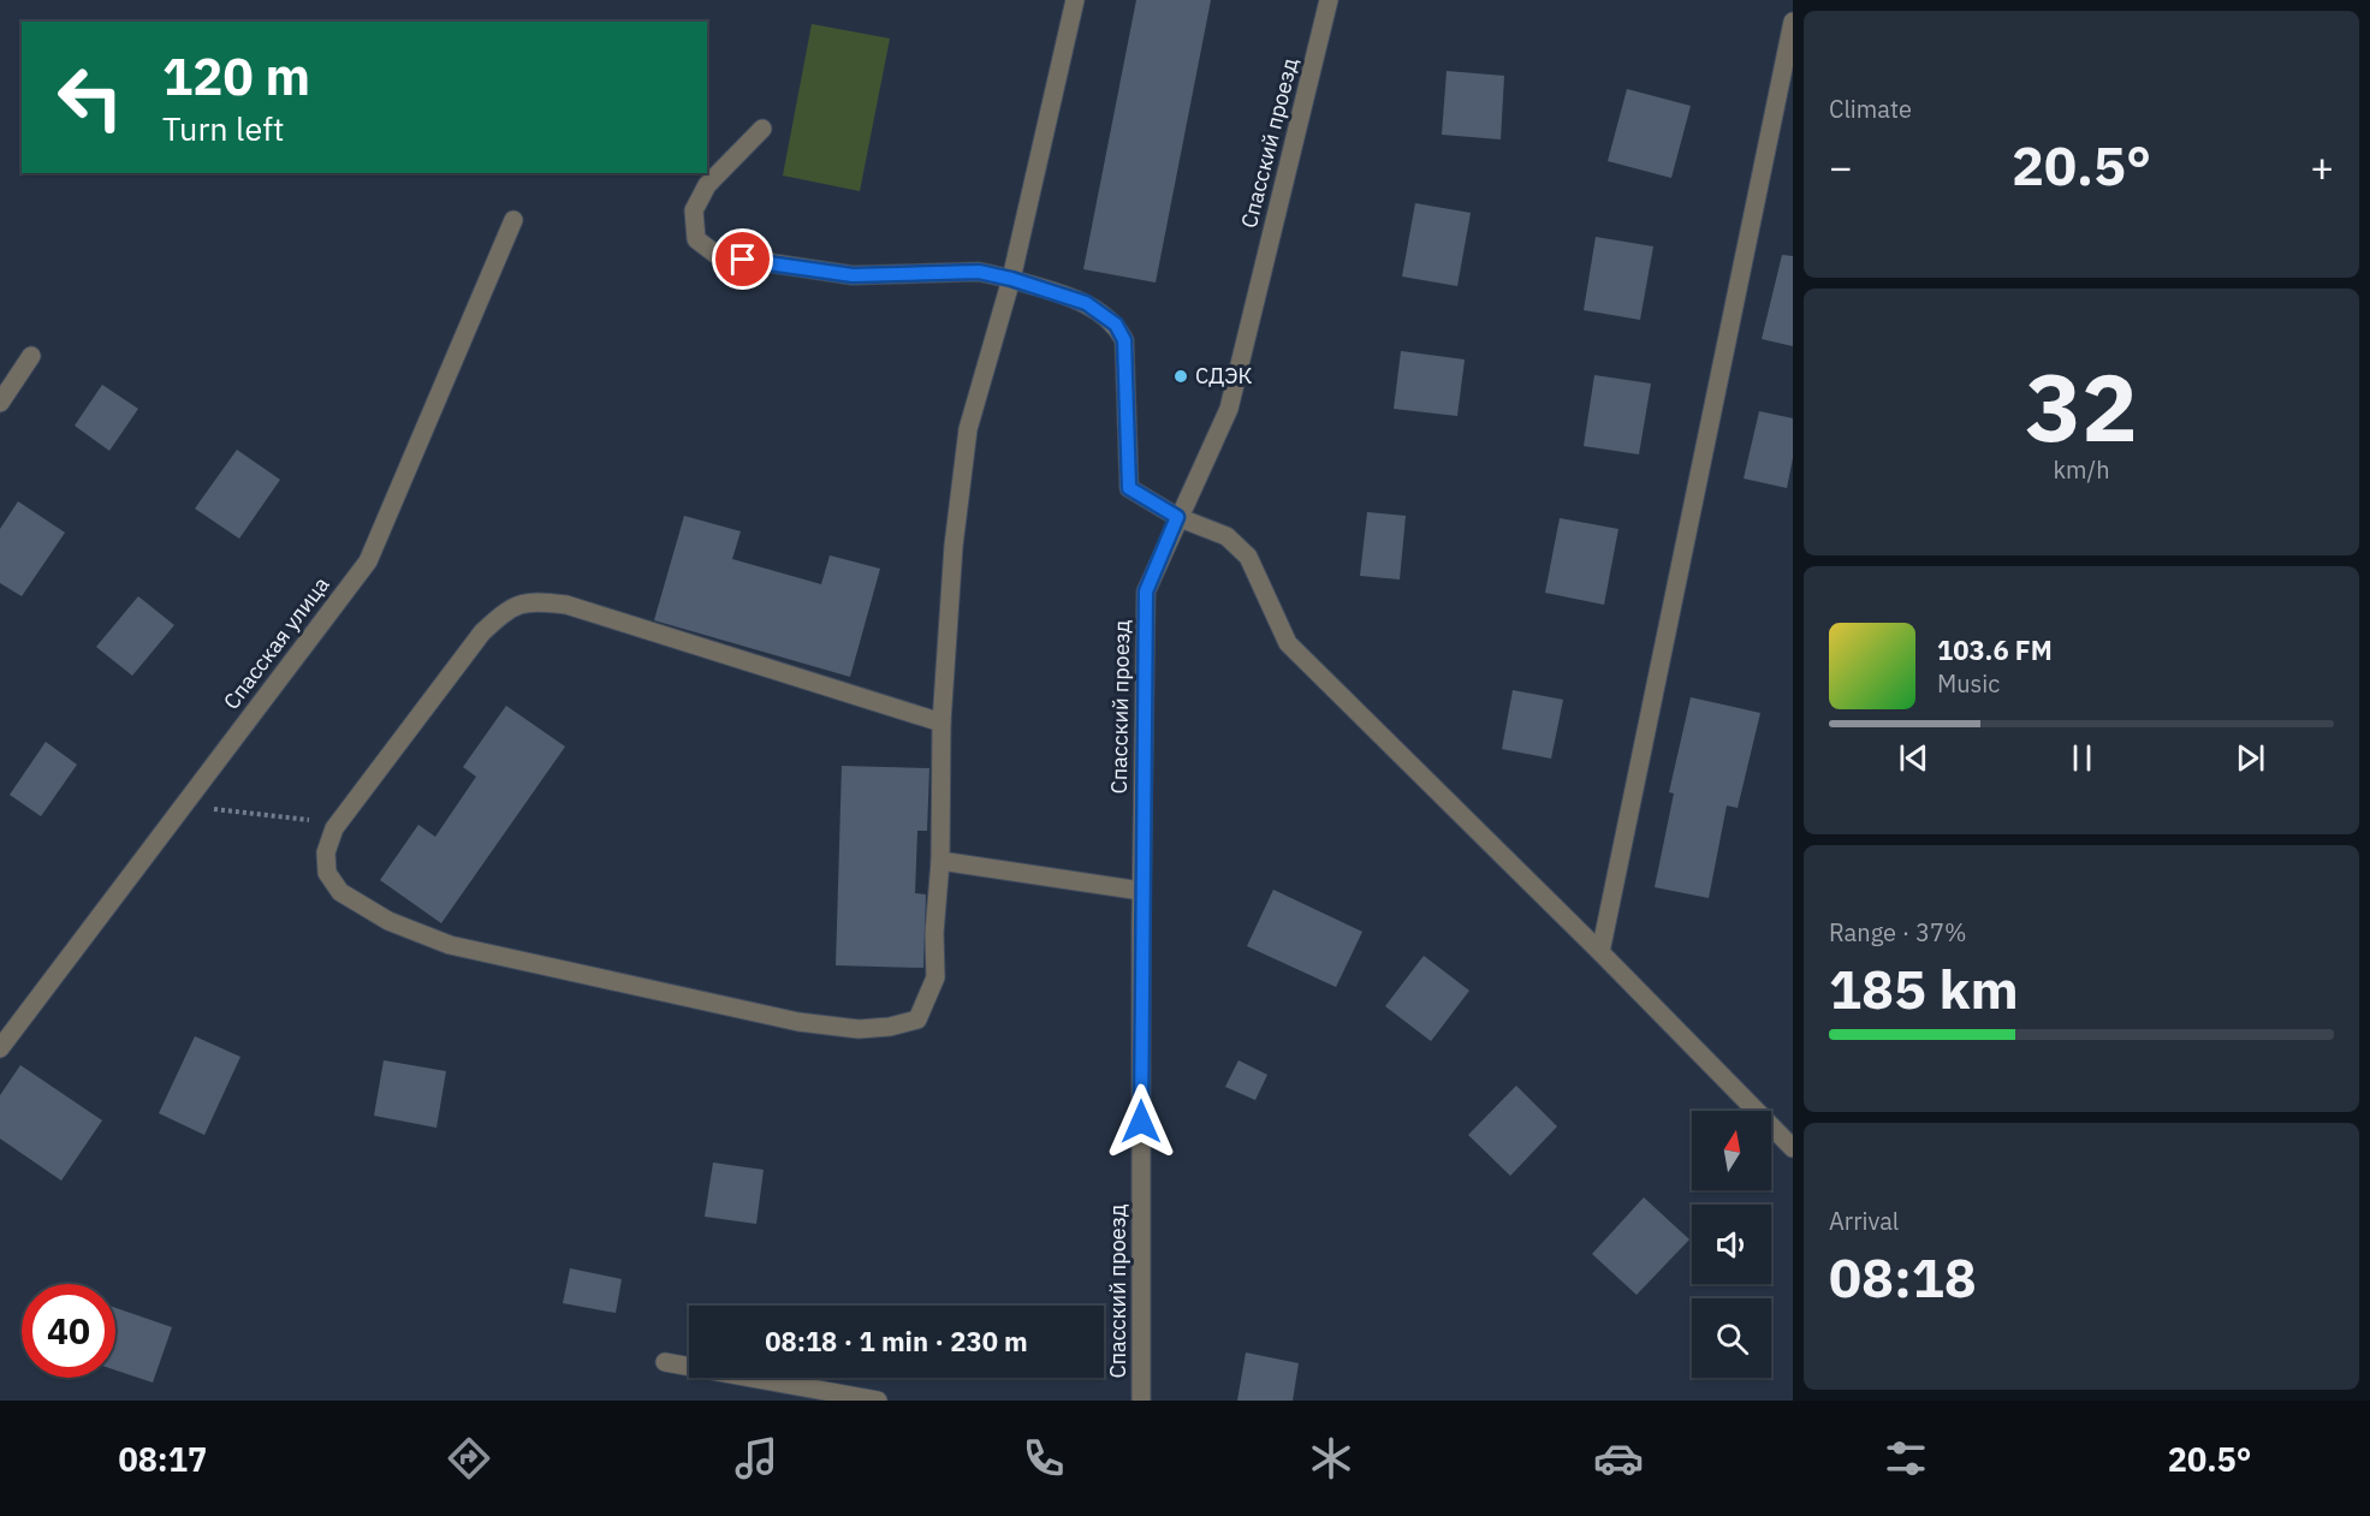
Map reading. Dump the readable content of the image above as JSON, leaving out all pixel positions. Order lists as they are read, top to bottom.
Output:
{
  "streets": {
    "street": ["Спасский проезд", "Спасская улица"]
  },
  "places": ["СДЭК"],
  "north": "top",
  "page": {
    "tile": [
      "Climate",
      ["32", "km/h"],
      ["Range · 37%", "185 km"],
      ["Arrival", "08:18"]
    ],
    "turn": ["120 m", "Turn left"],
    "heat": ["−", "20.5°", "+"],
    "song": ["103.6 FM", "Music"],
    "limit": "40",
    "trip": "08:18 · 1 min · 230 m",
    "tabs": ["08:17", "20.5°"]
  }
}
